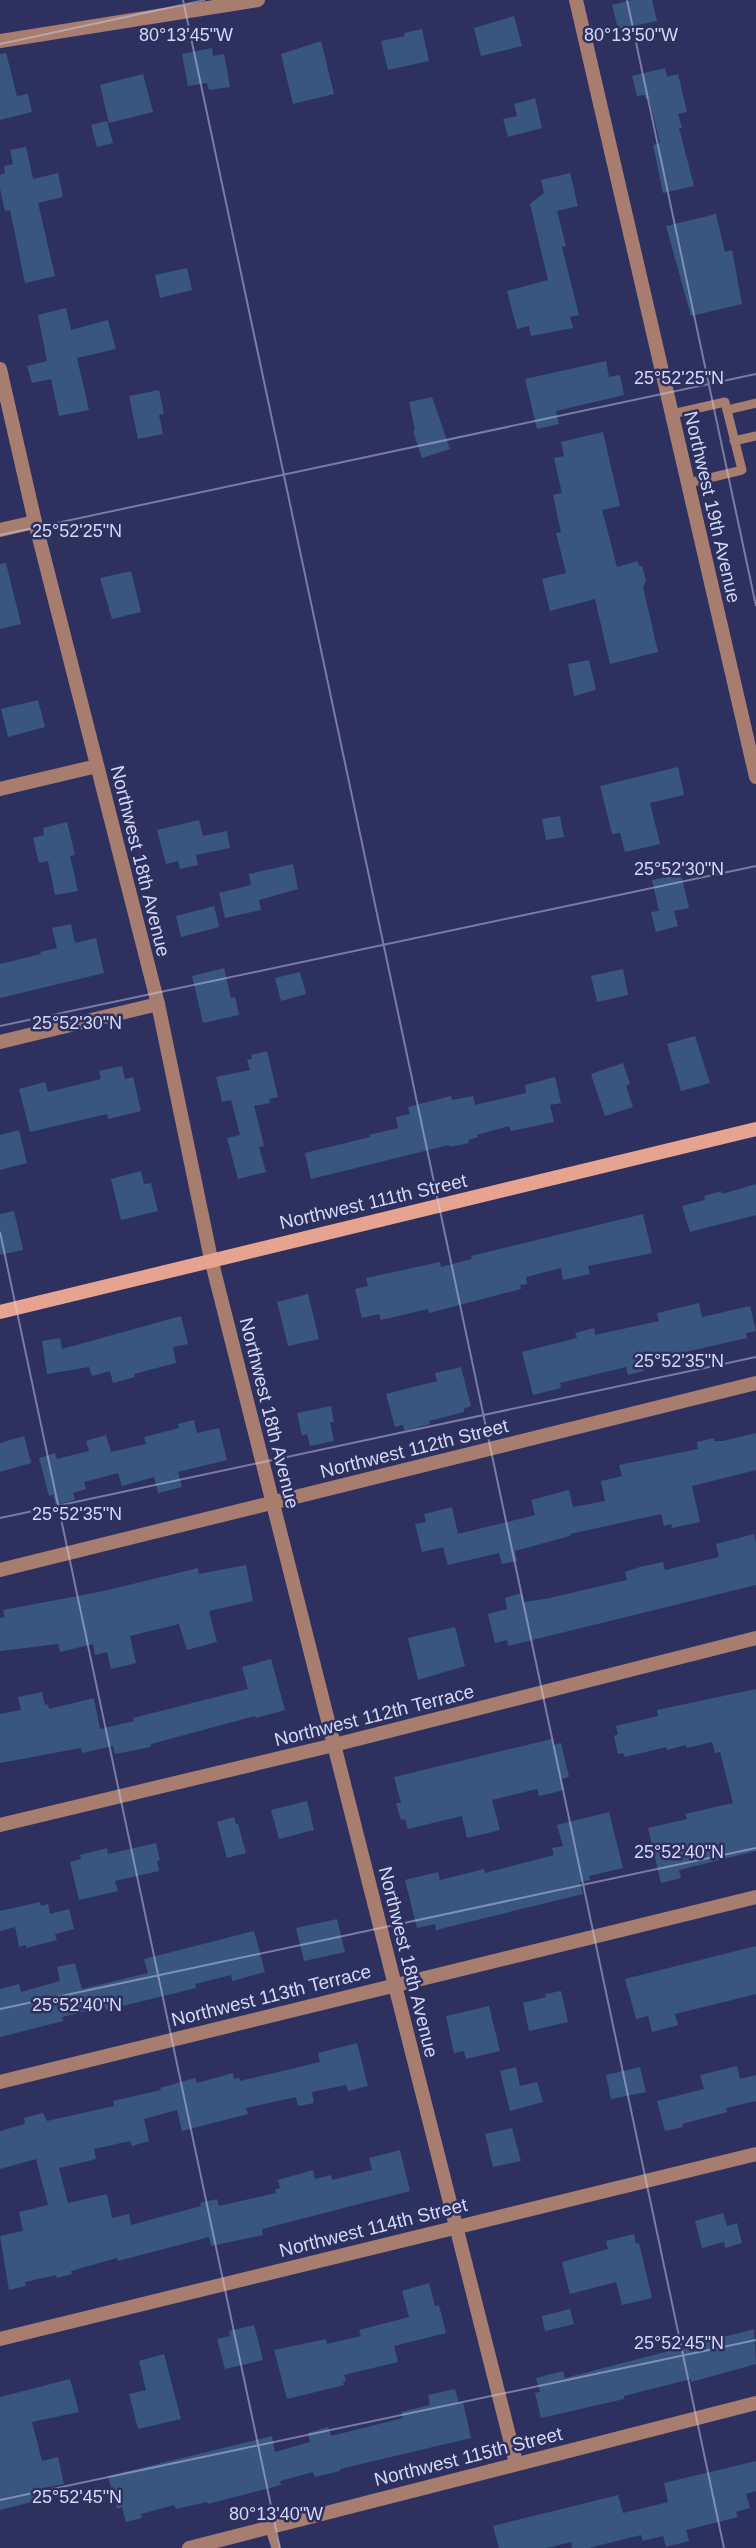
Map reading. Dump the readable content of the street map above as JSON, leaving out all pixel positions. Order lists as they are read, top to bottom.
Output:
{
  "streets": {
    "street": [
      "Northwest 19th Avenue",
      "Northwest 18th Avenue",
      "Northwest 111th Street",
      "Northwest 112th Street",
      "Northwest 112th Terrace",
      "Northwest 113th Terrace",
      "Northwest 114th Street",
      "Northwest 115th Street"
    ]
  },
  "crossings": [
    ["Northwest 18th Avenue", "Northwest 111th Street"],
    ["Northwest 18th Avenue", "Northwest 112th Street"],
    ["Northwest 18th Avenue", "Northwest 112th Terrace"],
    ["Northwest 18th Avenue", "Northwest 113th Terrace"],
    ["Northwest 18th Avenue", "Northwest 114th Street"],
    ["Northwest 18th Avenue", "Northwest 115th Street"]
  ],
  "coordinates": [
    "80°13'45\"W",
    "80°13'50\"W",
    "25°52'25\"N",
    "25°52'30\"N",
    "25°52'35\"N",
    "25°52'40\"N",
    "25°52'45\"N",
    "80°13'40\"W"
  ]
}
